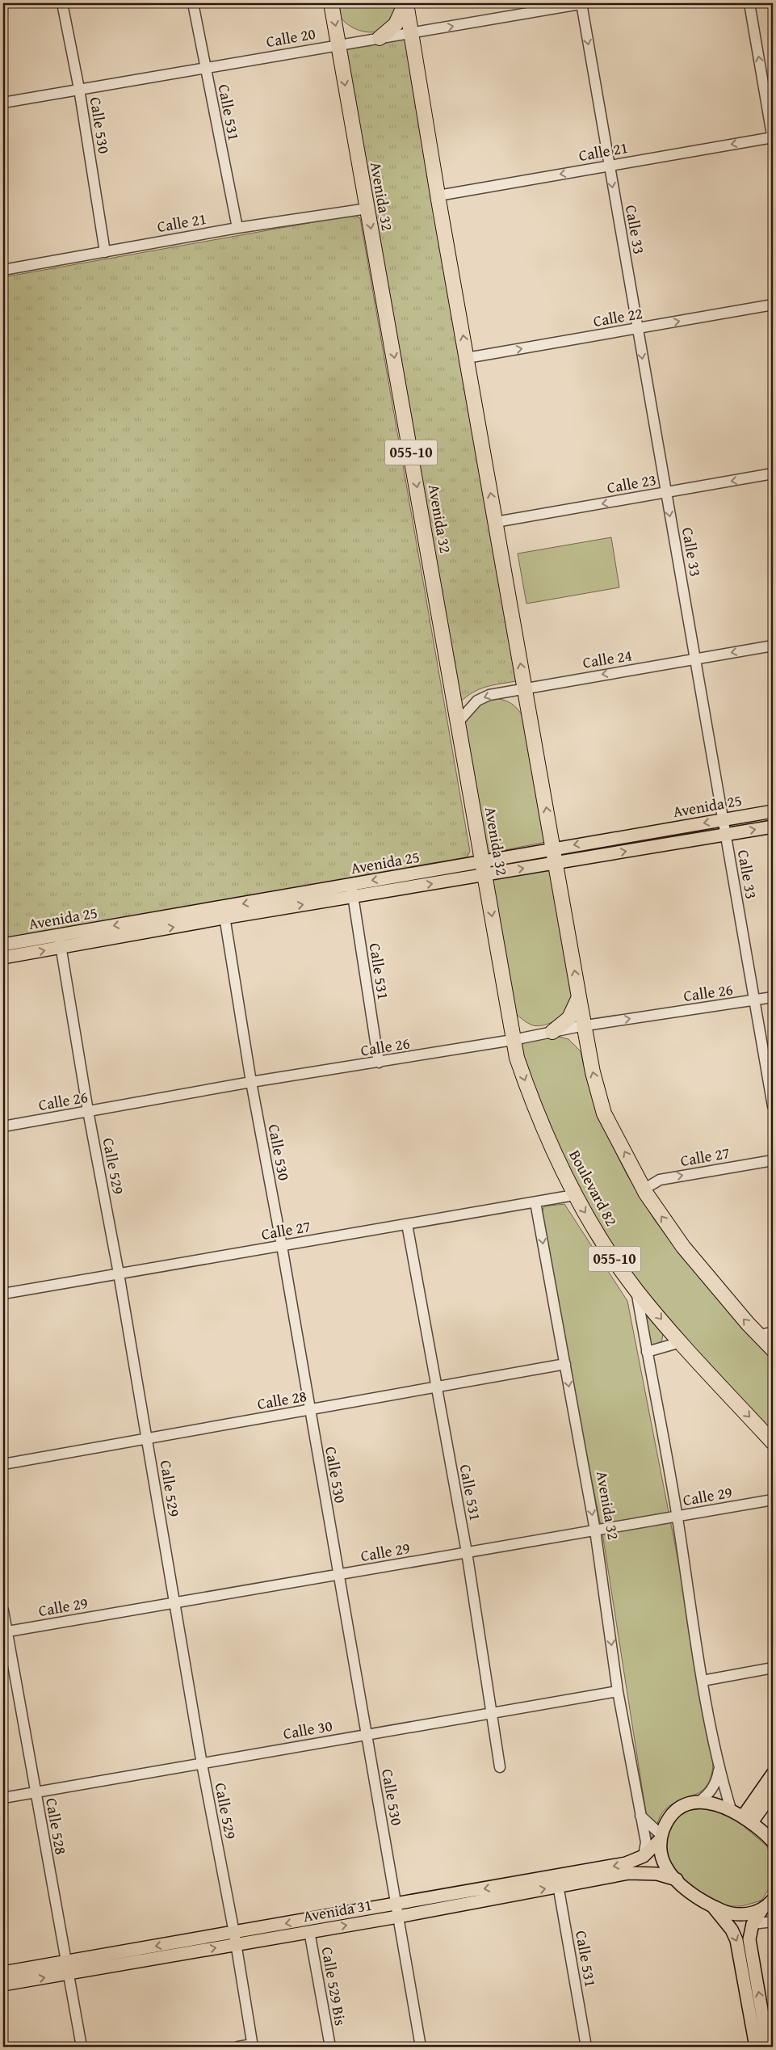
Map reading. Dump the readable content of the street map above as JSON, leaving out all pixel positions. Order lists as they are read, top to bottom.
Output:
{
  "streets": {
    "highway": ["Avenida 32", "055-10", "Boulevard 82"],
    "main road": ["Avenida 25", "Avenida 31"],
    "street": [
      "Calle 20",
      "Calle 531",
      "Calle 530",
      "Calle 21",
      "Calle 33",
      "Calle 22",
      "Calle 23",
      "Calle 24",
      "Calle 26",
      "Calle 27",
      "Calle 529",
      "Calle 28",
      "Calle 29",
      "Calle 30",
      "Calle 528",
      "Calle 529 Bis"
    ]
  },
  "crossings": [
    ["Calle 20", "Calle 531"],
    ["Calle 20", "Calle 530"],
    ["Calle 20", "Avenida 32"],
    ["Calle 20", "Calle 33"],
    ["Calle 531", "Calle 21"],
    ["Calle 531", "Avenida 25"],
    ["Calle 531", "Calle 26"],
    ["Calle 531", "Calle 27"],
    ["Calle 531", "Calle 28"],
    ["Calle 531", "Calle 29"],
    ["Calle 531", "Calle 30"],
    ["Calle 531", "Avenida 31"],
    ["Calle 530", "Calle 21"],
    ["Calle 530", "Avenida 25"],
    ["Calle 530", "Calle 26"],
    ["Calle 530", "Calle 27"],
    ["Calle 530", "Calle 28"],
    ["Calle 530", "Calle 29"],
    ["Calle 530", "Calle 30"],
    ["Calle 530", "Avenida 31"],
    ["Calle 21", "Avenida 32"],
    ["Calle 21", "Calle 33"],
    ["Avenida 32", "Calle 24"],
    ["Avenida 32", "Avenida 25"],
    ["Avenida 32", "Calle 26"],
    ["Avenida 32", "Calle 27"],
    ["Avenida 32", "Boulevard 82"],
    ["Avenida 32", "Calle 28"],
    ["Avenida 32", "Calle 29"],
    ["Avenida 32", "Calle 30"],
    ["Avenida 32", "Avenida 31"],
    ["Calle 33", "Calle 22"],
    ["Calle 33", "Calle 23"],
    ["Calle 33", "Calle 24"],
    ["Calle 33", "Avenida 25"],
    ["Calle 33", "Calle 26"],
    ["Avenida 25", "Calle 529"],
    ["Calle 26", "Calle 529"],
    ["Calle 26", "Boulevard 82"],
    ["Calle 27", "Calle 529"],
    ["Calle 27", "Boulevard 82"],
    ["Calle 529", "Calle 28"],
    ["Calle 529", "Calle 29"],
    ["Calle 529", "Calle 30"],
    ["Calle 529", "Avenida 31"],
    ["Calle 29", "Calle 528"],
    ["Calle 30", "Calle 528"],
    ["Calle 528", "Avenida 31"],
    ["Avenida 31", "Calle 529 Bis"]
  ],
  "one_way": [
    "Calle 21",
    "Calle 33",
    "Calle 22",
    "Calle 23",
    "Calle 24"
  ]
}
